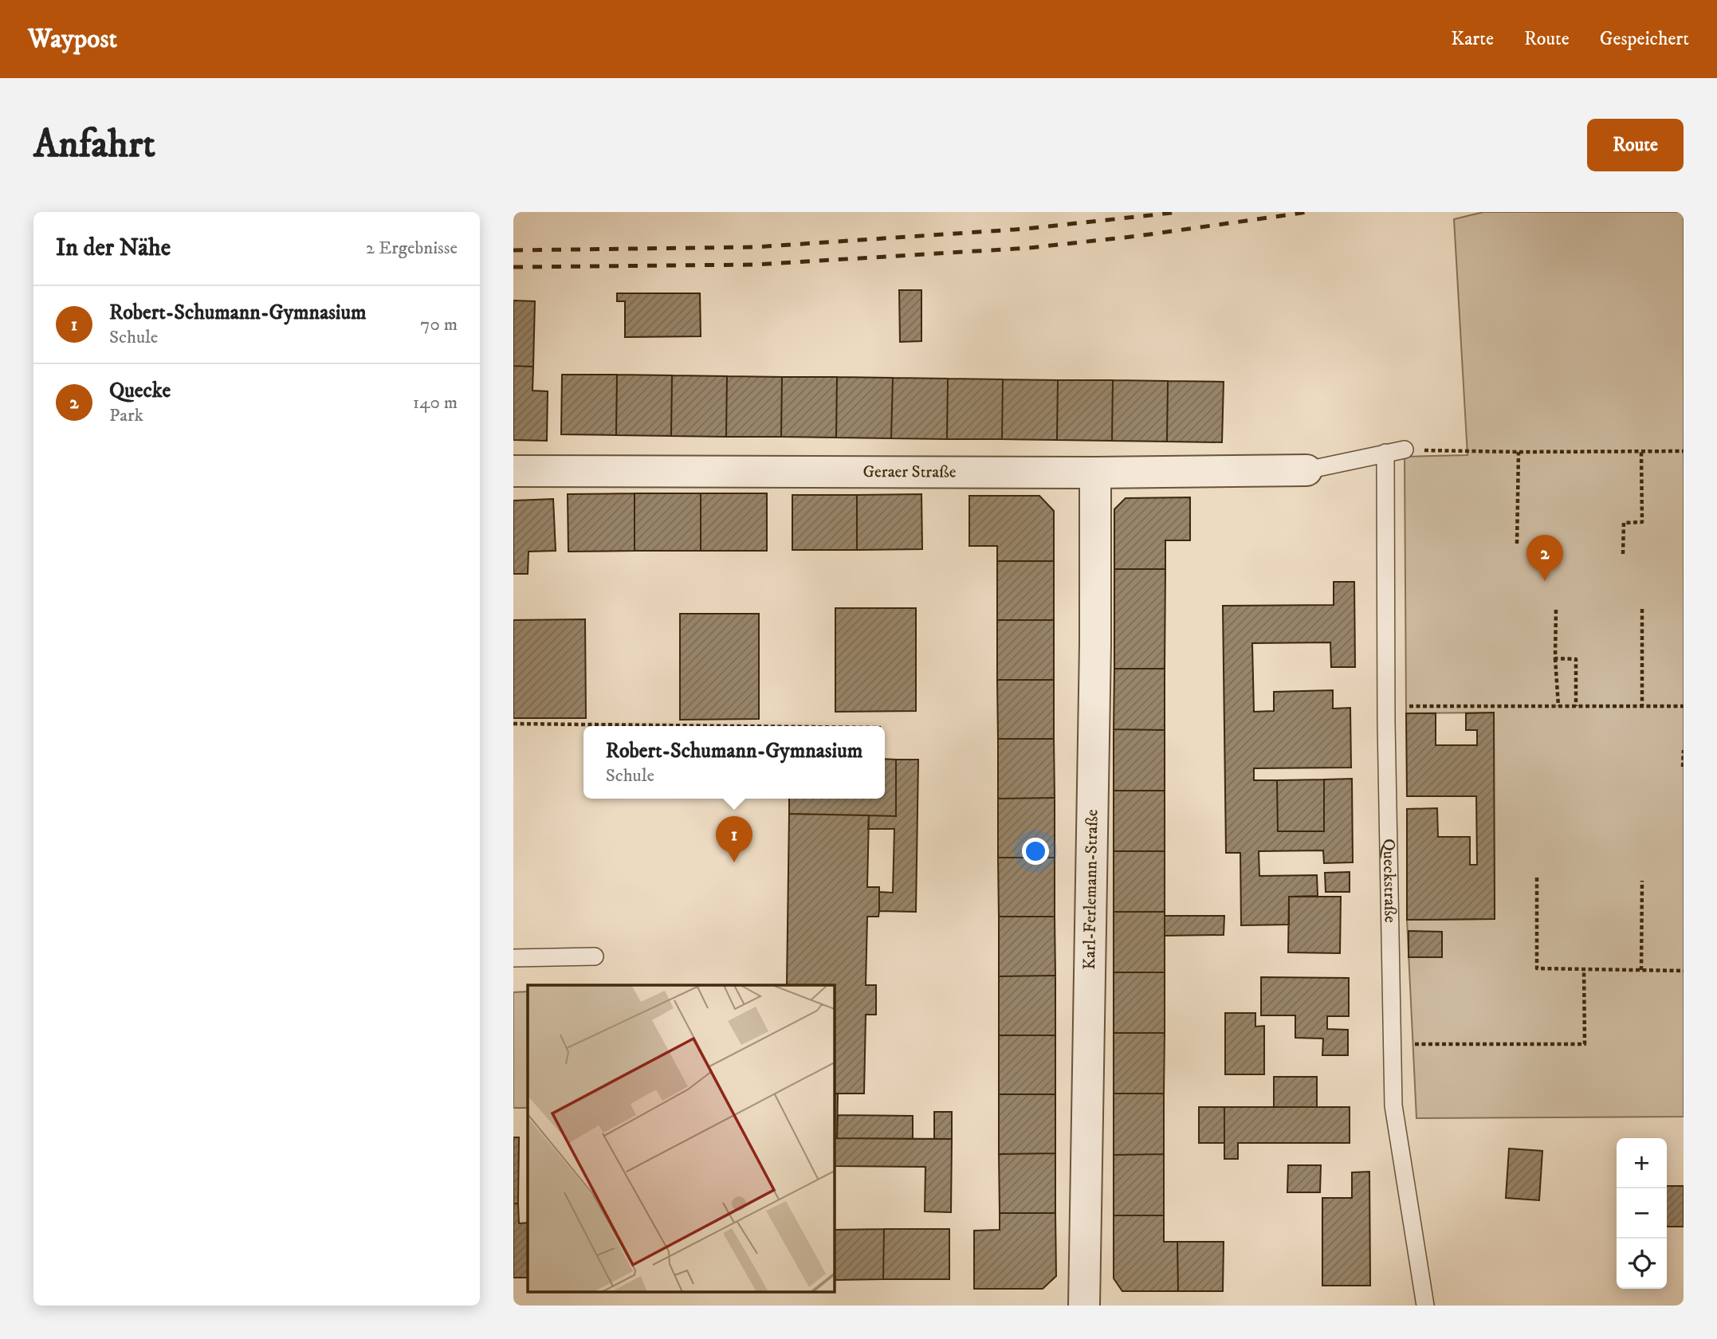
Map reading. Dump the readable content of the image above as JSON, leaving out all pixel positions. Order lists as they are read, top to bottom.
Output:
{
  "streets": {
    "street": ["Geraer Straße", "Karl-Ferlemann-Straße"],
    "lane": ["Queckstraße"]
  },
  "crossings": [
    ["Geraer Straße", "Karl-Ferlemann-Straße"]
  ],
  "page": {
    "header": "Waypost",
    "nav": ["Karte", "Route", "Gespeichert"],
    "buttons": "Route",
    "title": "Anfahrt",
    "heading": ["In der Nähe", "2 Ergebnisse"],
    "list": [
      {
        "mark": "1",
        "name": "Robert-Schumann-Gymnasium",
        "note": "Schule",
        "value": "70 m"
      },
      {
        "mark": "2",
        "name": "Quecke",
        "note": "Park",
        "value": "140 m"
      }
    ],
    "pins": ["2", "1"],
    "popup": ["Robert-Schumann-Gymnasium", "Schule"],
    "map_buttons": ["+", "−"]
  }
}
